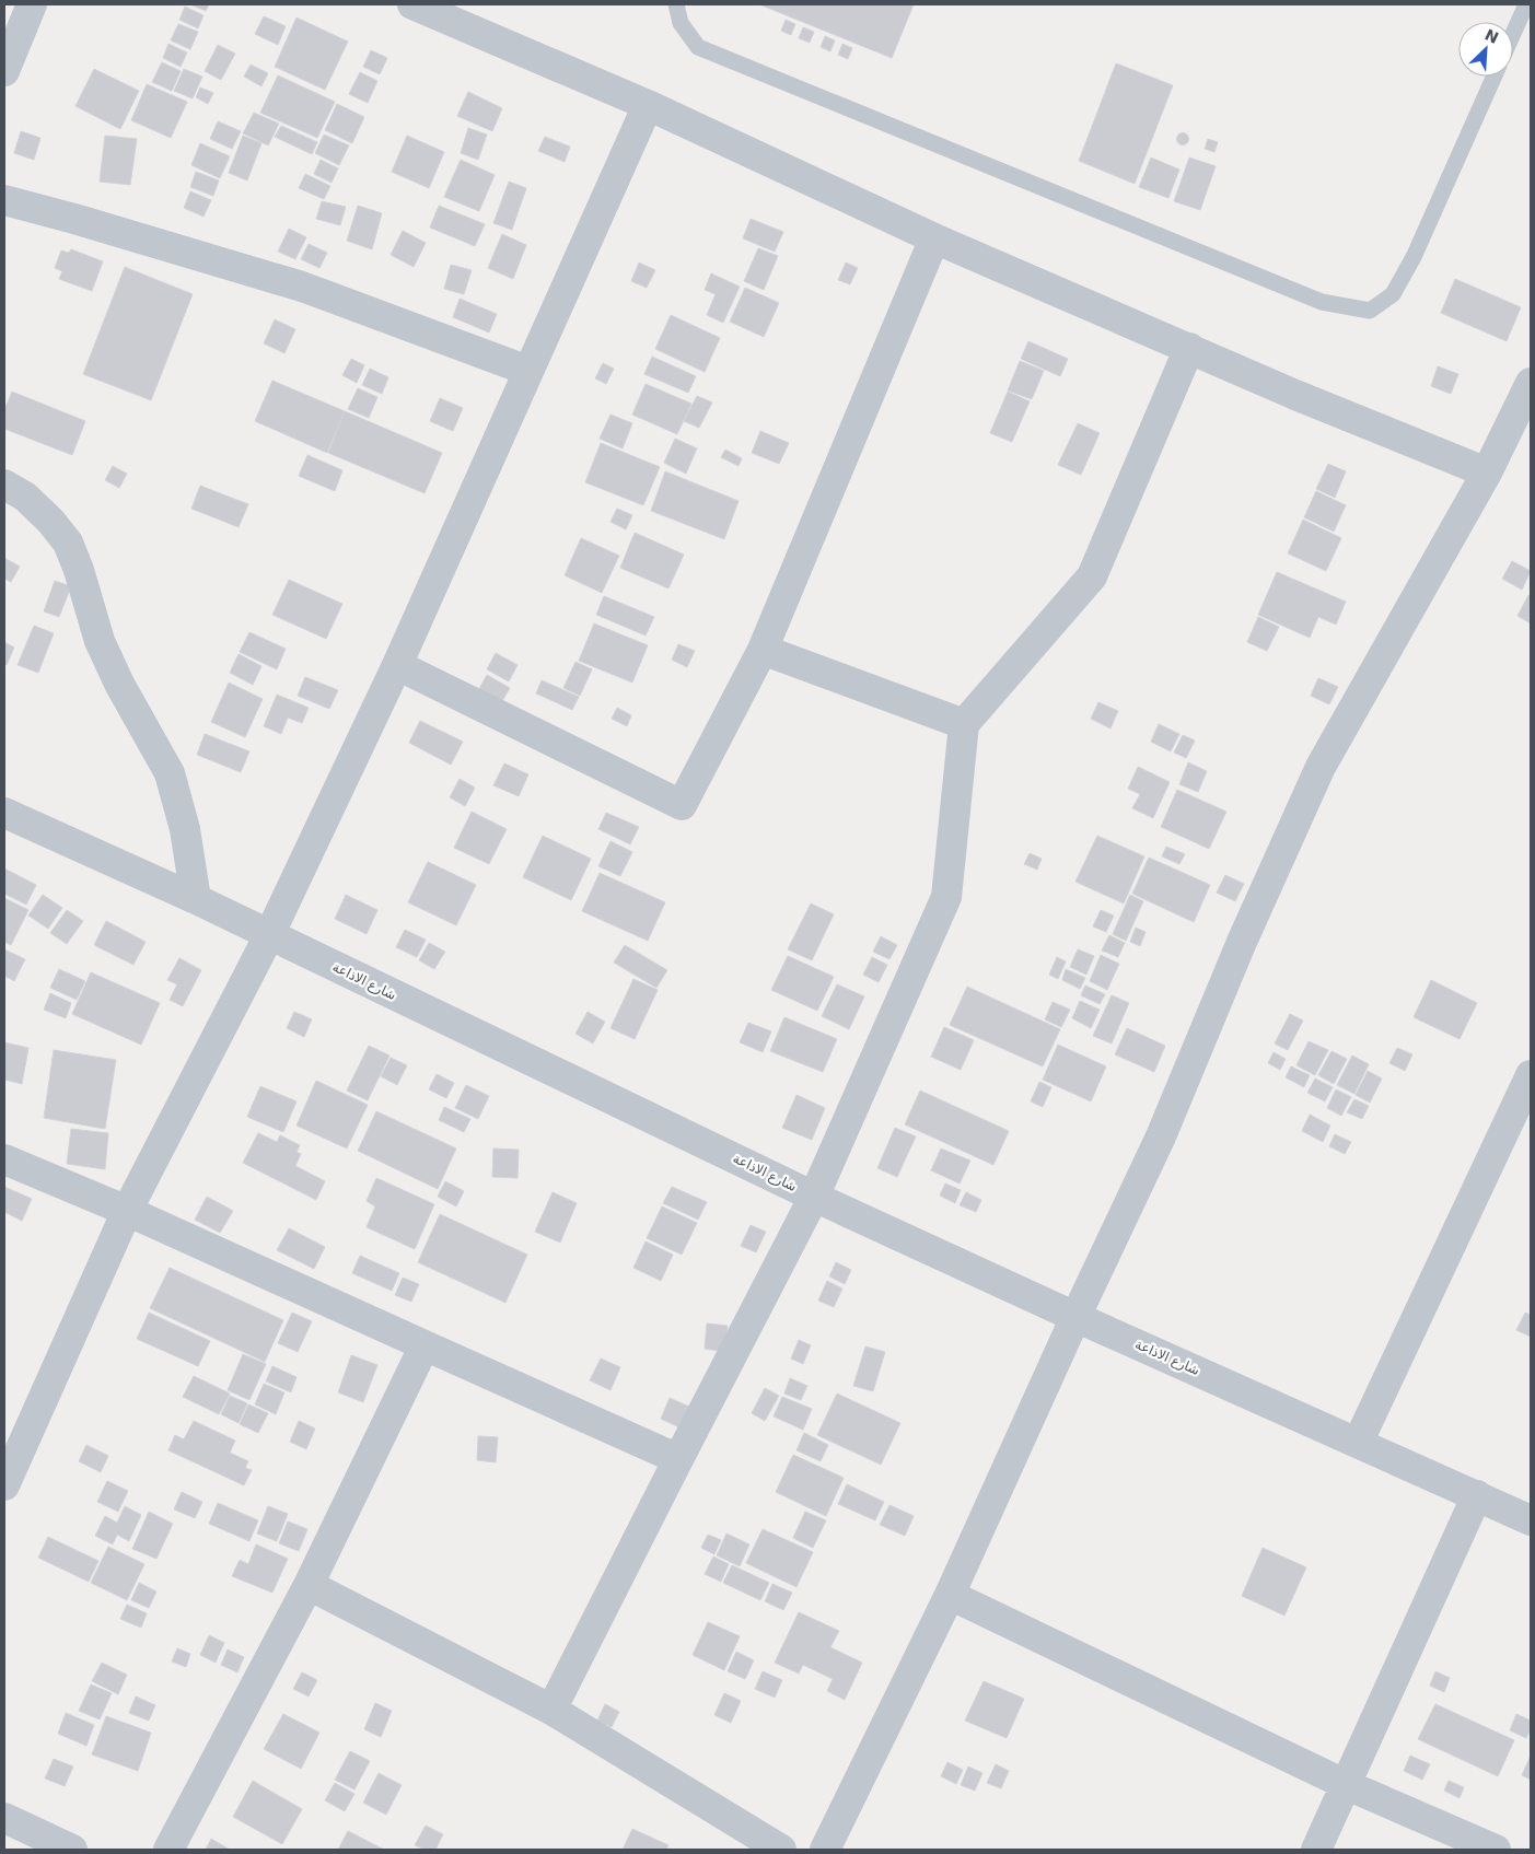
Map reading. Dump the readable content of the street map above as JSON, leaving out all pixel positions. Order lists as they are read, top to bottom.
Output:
{
  "streets": {
    "street": ["شارع الاذاعة"]
  },
  "north": "top right"
}
